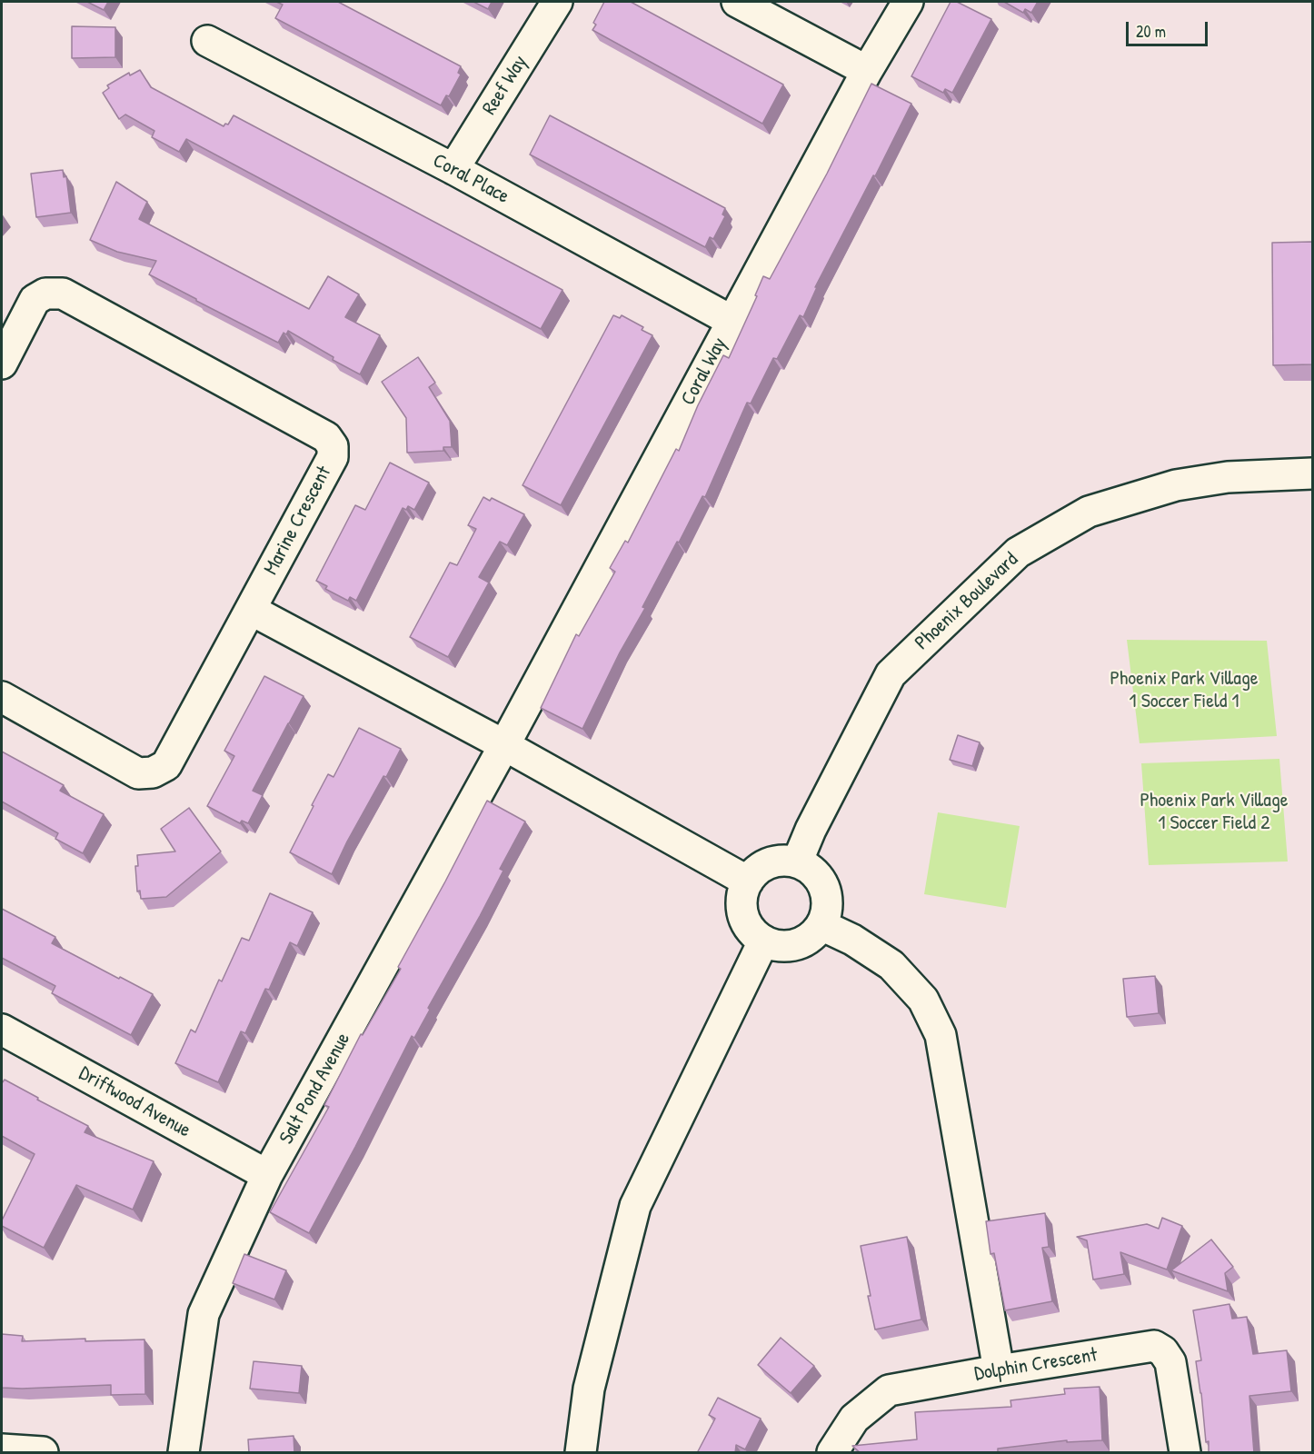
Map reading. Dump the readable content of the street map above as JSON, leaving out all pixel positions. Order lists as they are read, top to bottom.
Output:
{
  "streets": {
    "street": [
      "Reef Way",
      "Coral Place",
      "Coral Way",
      "Marine Crescent",
      "Phoenix Boulevard",
      "Salt Pond Avenue",
      "Driftwood Avenue",
      "Dolphin Crescent"
    ]
  },
  "crossings": [
    ["Reef Way", "Coral Place"],
    ["Coral Place", "Coral Way"],
    ["Coral Way", "Salt Pond Avenue"],
    ["Salt Pond Avenue", "Driftwood Avenue"]
  ],
  "parks": ["Phoenix Park Village 1 Soccer Field 1", "Phoenix Park Village 1 Soccer Field 2"],
  "scale_bar": "20 m"
}
